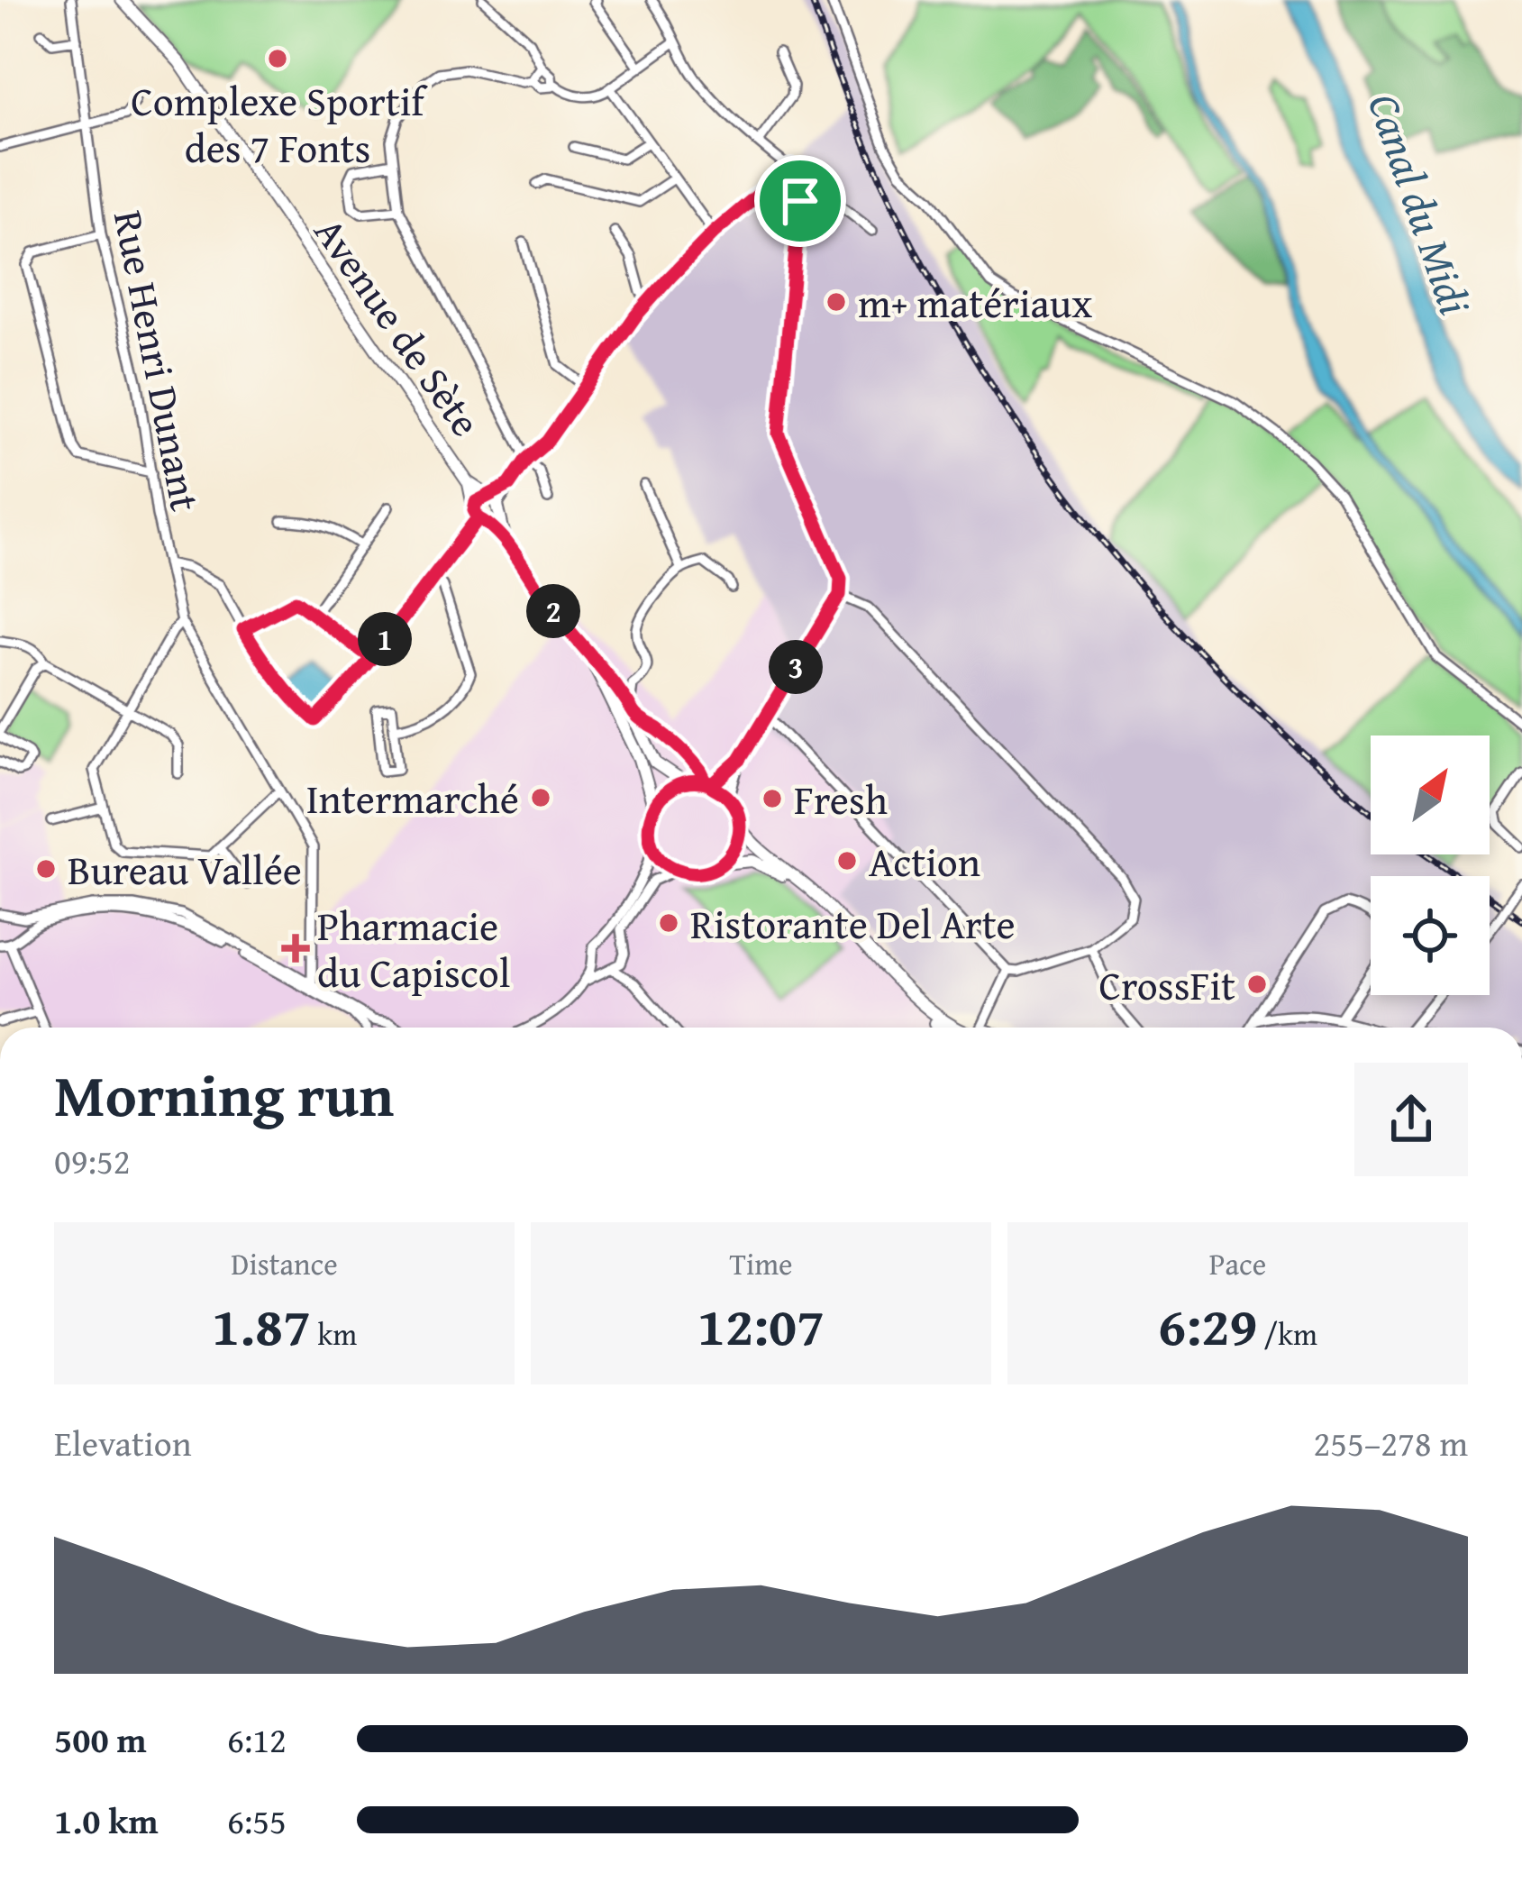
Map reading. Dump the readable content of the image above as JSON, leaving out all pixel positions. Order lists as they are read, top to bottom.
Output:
{
  "streets": {
    "main road": ["Avenue de Sète"],
    "street": ["Rue Henri Dunant"]
  },
  "water": ["Canal du Midi"],
  "places": {
    "other": [
      "Complexe Sportif des 7 Fonts",
      "m+ matériaux",
      "Intermarché",
      "Fresh",
      "Action",
      "Bureau Vallée",
      "Ristorante Del Arte",
      "CrossFit"
    ],
    "health": ["Pharmacie du Capiscol"]
  },
  "north": "top right",
  "page": {
    "pins": ["2", "1", "3"],
    "heading": ["Morning run", "09:52"],
    "stats": [
      ["Distance", "1.87 km"],
      ["Time", "12:07"],
      ["Pace", "6:29 /km"]
    ],
    "chart": ["Elevation", "255–278 m"],
    "list": [
      {
        "name": "500 m",
        "note": "6:12"
      },
      {
        "name": "1.0 km",
        "note": "6:55"
      }
    ]
  }
}
